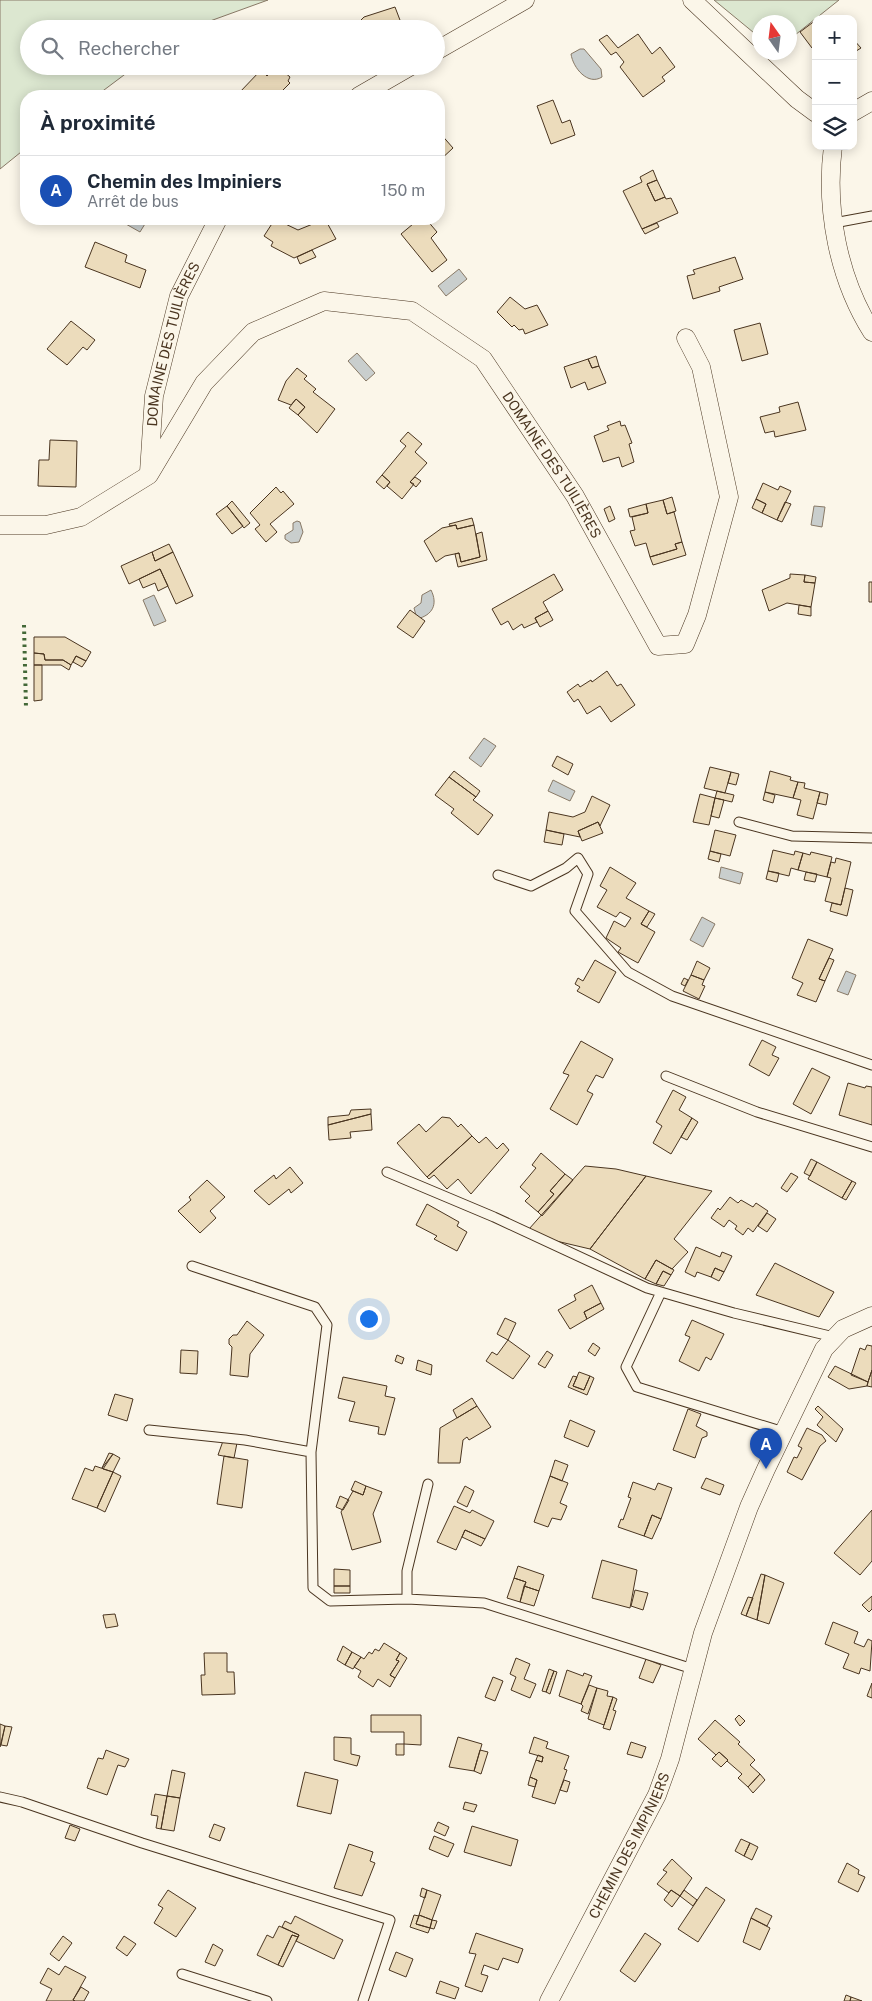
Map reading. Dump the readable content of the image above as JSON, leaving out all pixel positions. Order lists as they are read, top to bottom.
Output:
{
  "streets": {
    "street": ["DOMAINE DES TUILIÈRES", "CHEMIN DES IMPINIERS"]
  },
  "north": "top",
  "page": {
    "map_buttons": ["+", "−"],
    "search": "Rechercher",
    "heading": "À proximité",
    "list": [
      {
        "mark": "A",
        "name": "Chemin des Impiniers",
        "note": "Arrêt de bus",
        "value": "150 m"
      }
    ],
    "pins": "A"
  }
}
